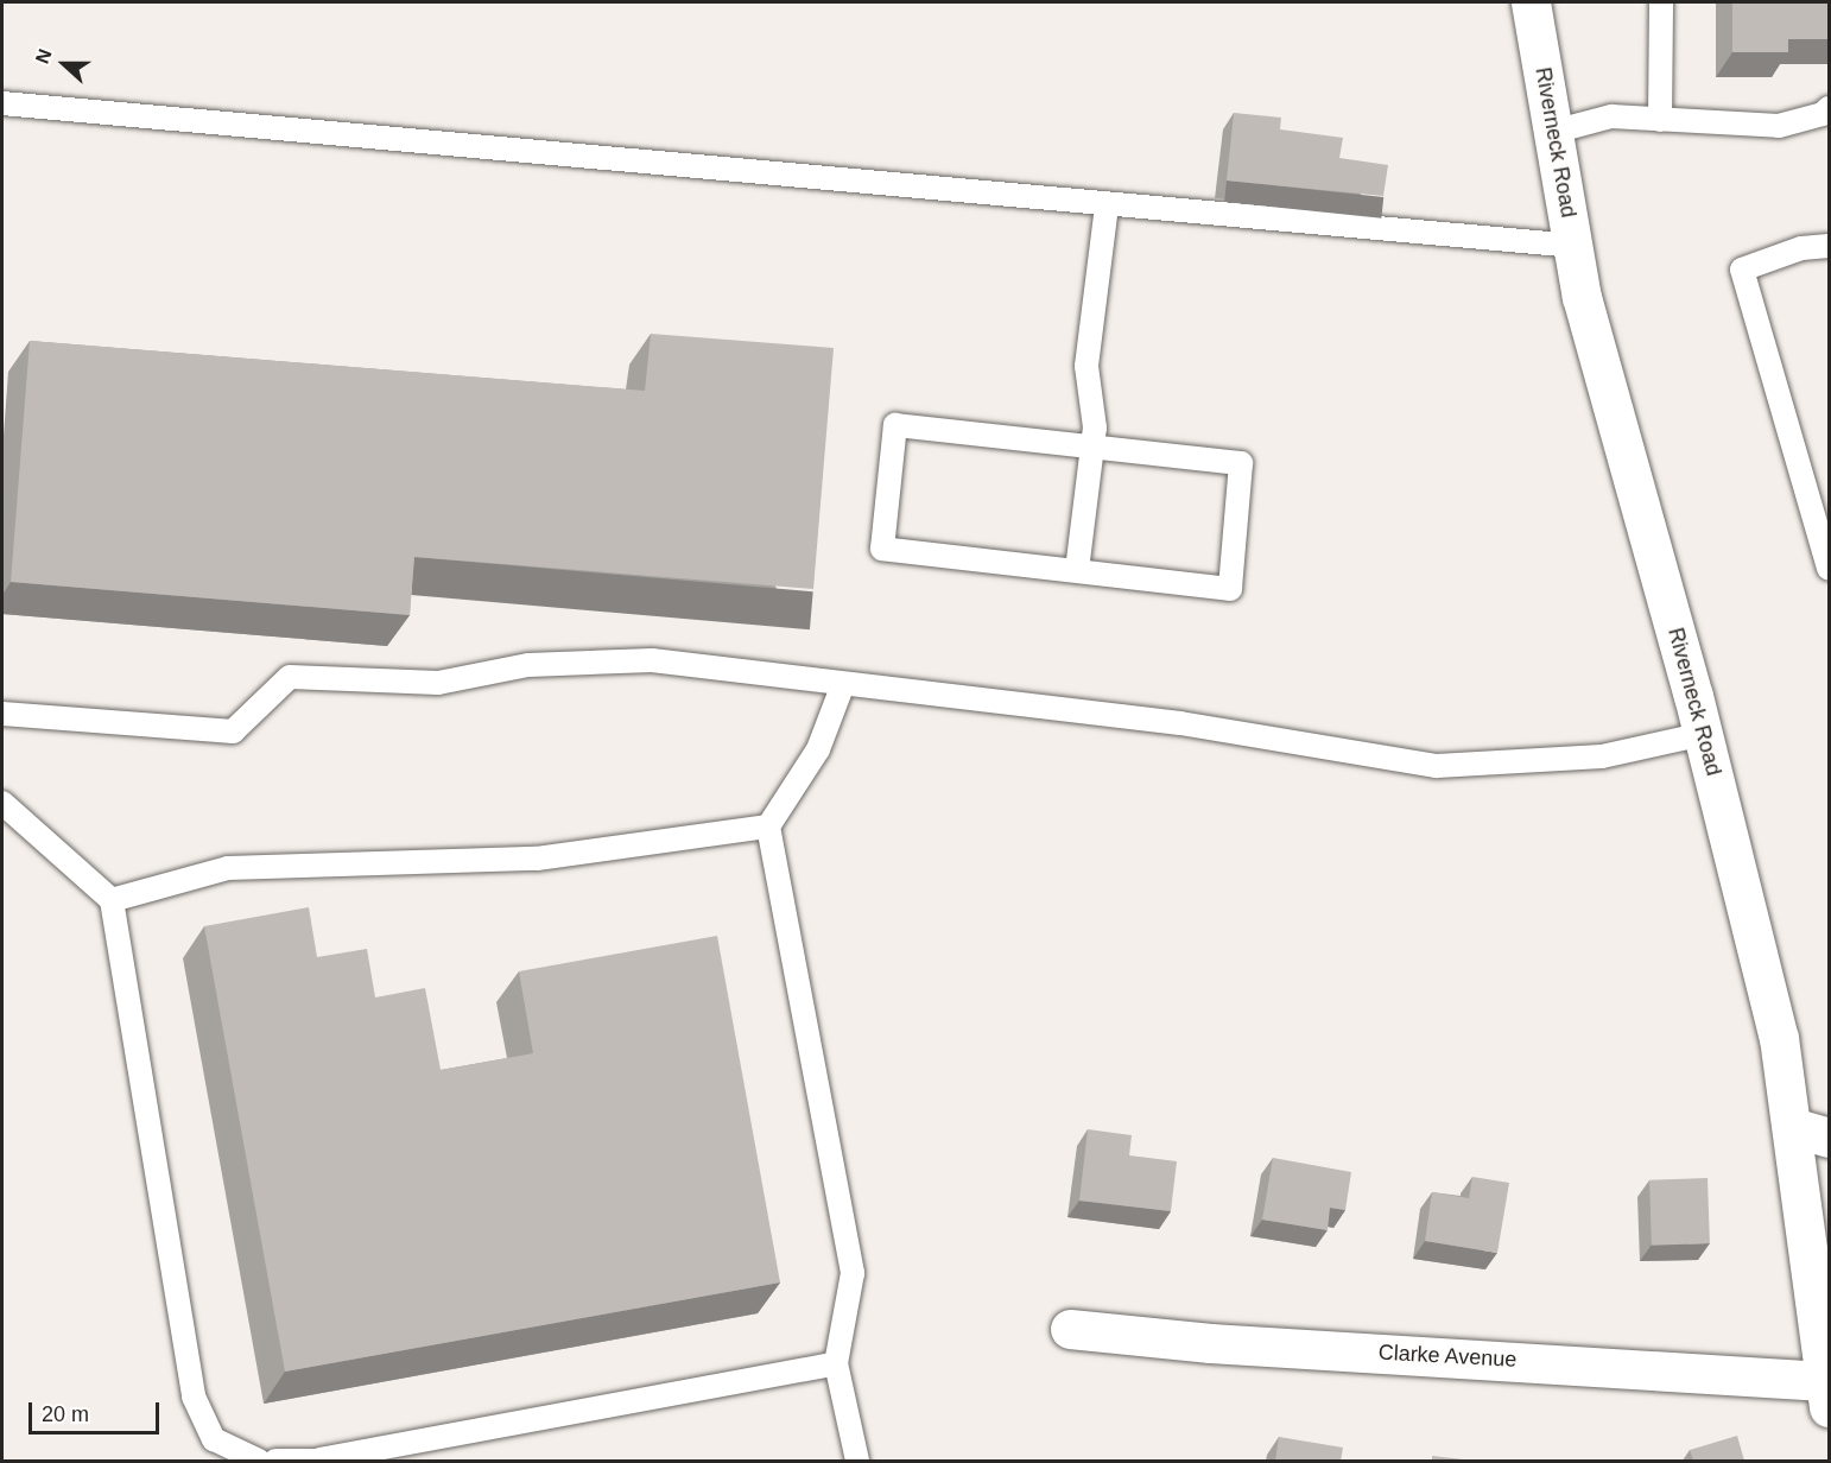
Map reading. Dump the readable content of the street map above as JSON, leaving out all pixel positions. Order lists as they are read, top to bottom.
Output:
{
  "streets": {
    "main road": ["Riverneck Road", "Clarke Avenue"]
  },
  "crossings": [
    ["Riverneck Road", "Clarke Avenue"]
  ],
  "scale_bar": "20 m",
  "north": "left"
}
